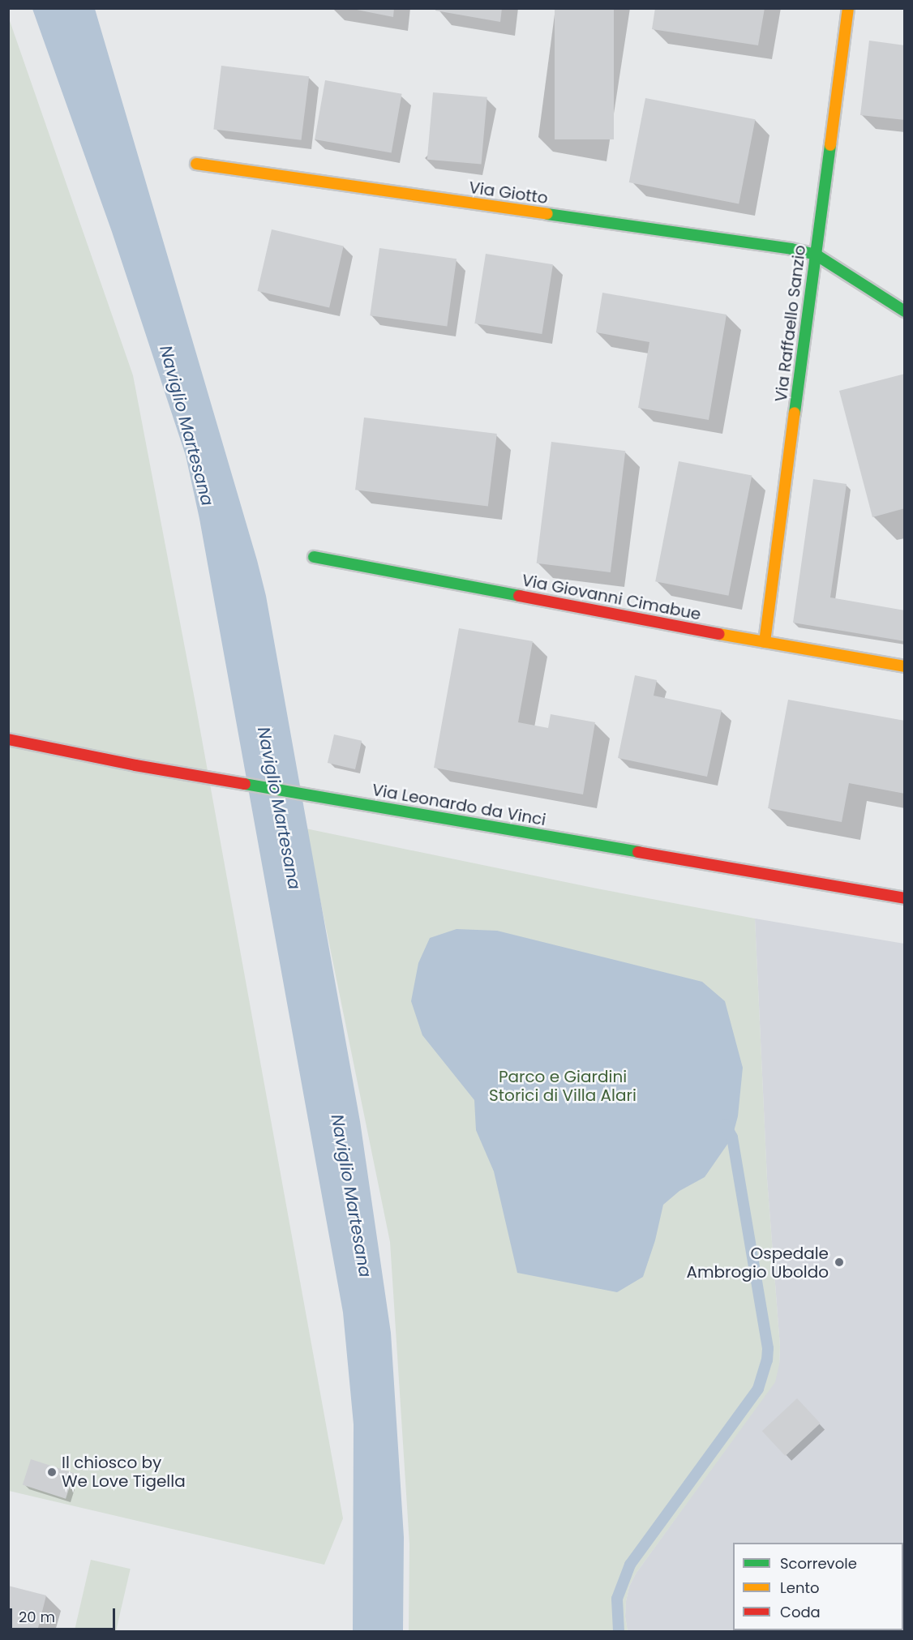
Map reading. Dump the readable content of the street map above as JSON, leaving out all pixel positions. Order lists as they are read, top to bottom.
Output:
{
  "streets": {
    "street": [
      "Via Giotto",
      "Via Raffaello Sanzio",
      "Via Giovanni Cimabue",
      "Via Leonardo da Vinci"
    ]
  },
  "crossings": [
    ["Via Giotto", "Via Raffaello Sanzio"],
    ["Via Raffaello Sanzio", "Via Giovanni Cimabue"]
  ],
  "water": ["Naviglio Martesana"],
  "parks": ["Parco e Giardini Storici di Villa Alari"],
  "places": ["Ospedale Ambrogio Uboldo", "Il chiosco by We Love Tigella"],
  "legend": ["Scorrevole", "Lento", "Coda"],
  "scale_bar": "20 m"
}
